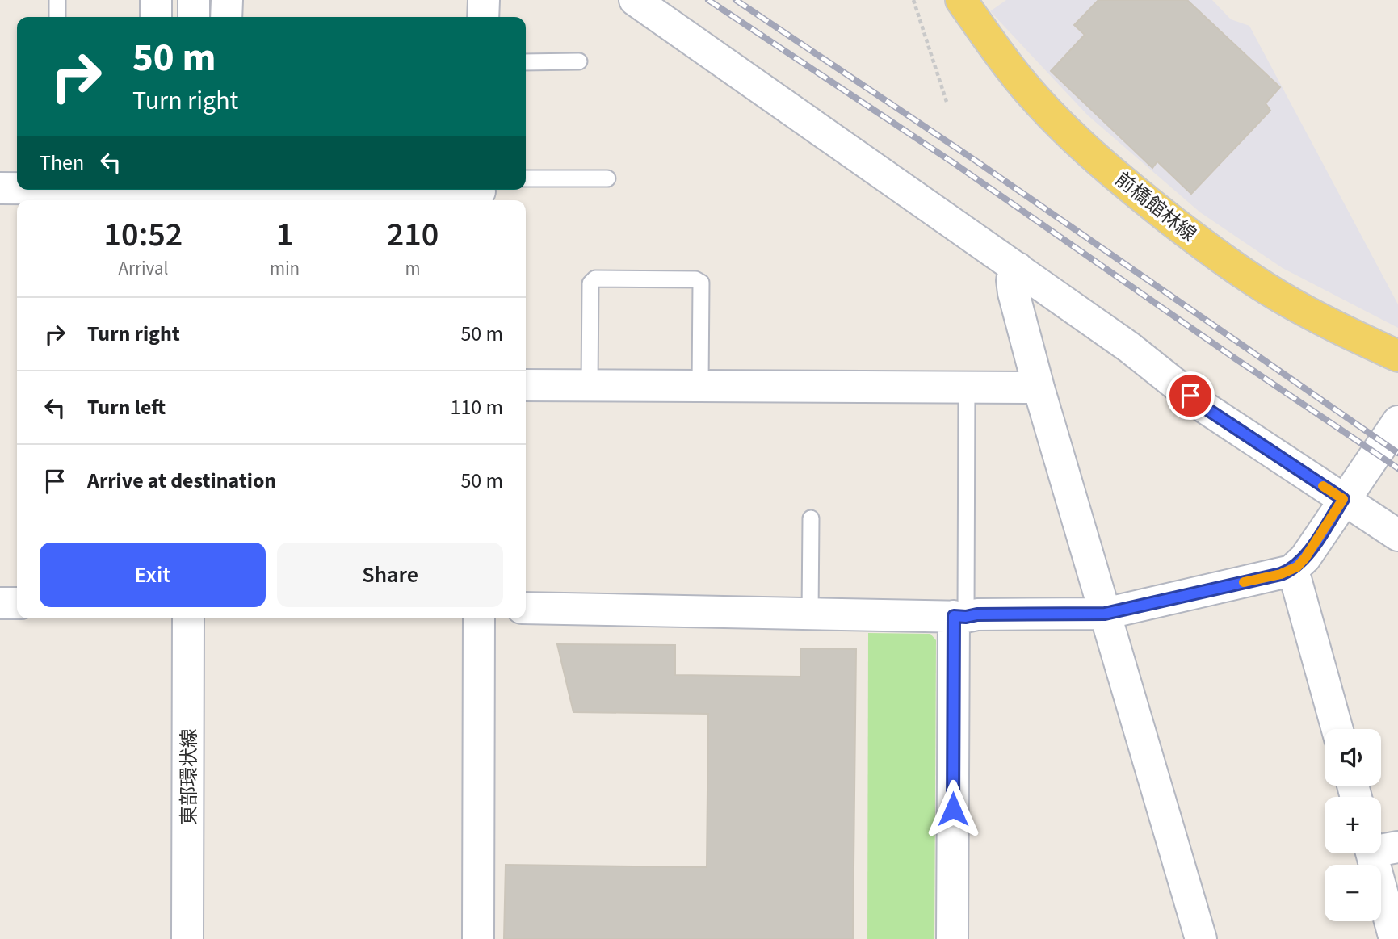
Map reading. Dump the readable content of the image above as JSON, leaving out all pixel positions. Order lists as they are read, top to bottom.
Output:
{
  "streets": {
    "main road": ["前橋館林線"],
    "street": ["東部環状線"]
  },
  "page": {
    "turn": ["50 m", "Turn right"],
    "then": "Then",
    "eta": [
      "10:52",
      "Arrival",
      "1",
      "min",
      "210",
      "m"
    ],
    "list": [
      {
        "name": "Turn right",
        "value": "50 m"
      },
      {
        "name": "Turn left",
        "value": "110 m"
      },
      {
        "name": "Arrive at destination",
        "value": "50 m"
      }
    ],
    "buttons": ["Exit", "Share"],
    "map_buttons": ["+", "−"]
  }
}
